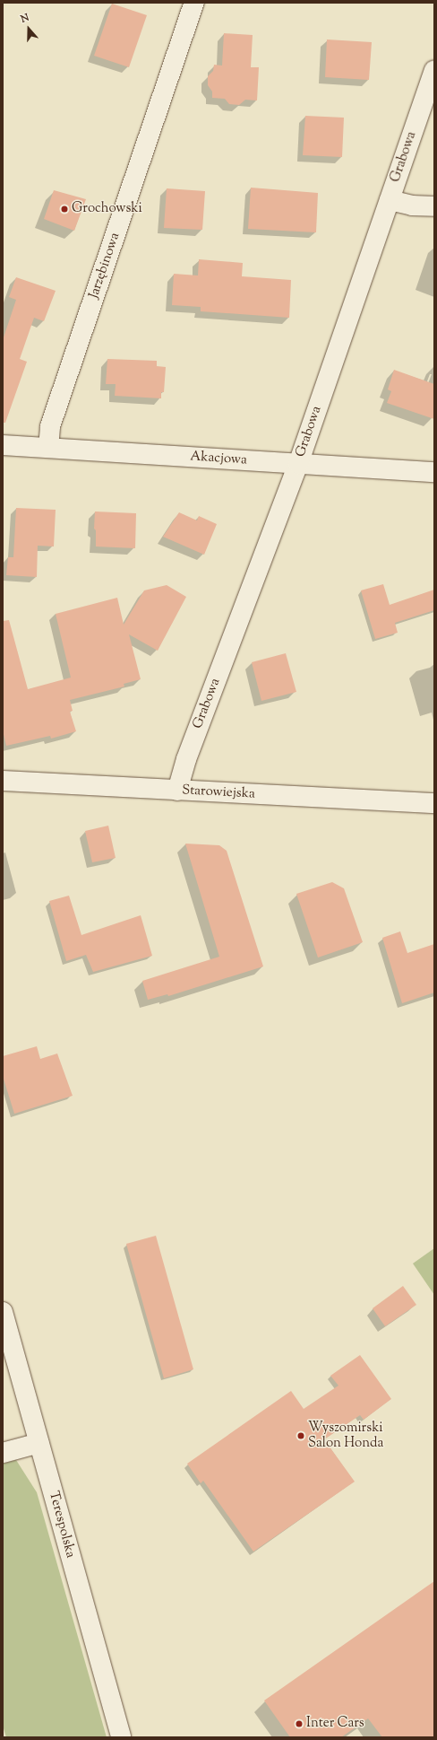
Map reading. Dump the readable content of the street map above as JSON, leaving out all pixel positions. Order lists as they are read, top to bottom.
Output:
{
  "streets": {
    "street": [
      "Grabowa",
      "Jarzębinowa",
      "Akacjowa",
      "Starowiejska",
      "Terespolska"
    ]
  },
  "crossings": [
    ["Grabowa", "Akacjowa"],
    ["Grabowa", "Starowiejska"],
    ["Jarzębinowa", "Akacjowa"]
  ],
  "places": ["Grochowski", "Wyszomirski Salon Honda", "Inter Cars"],
  "north": "top"
}
